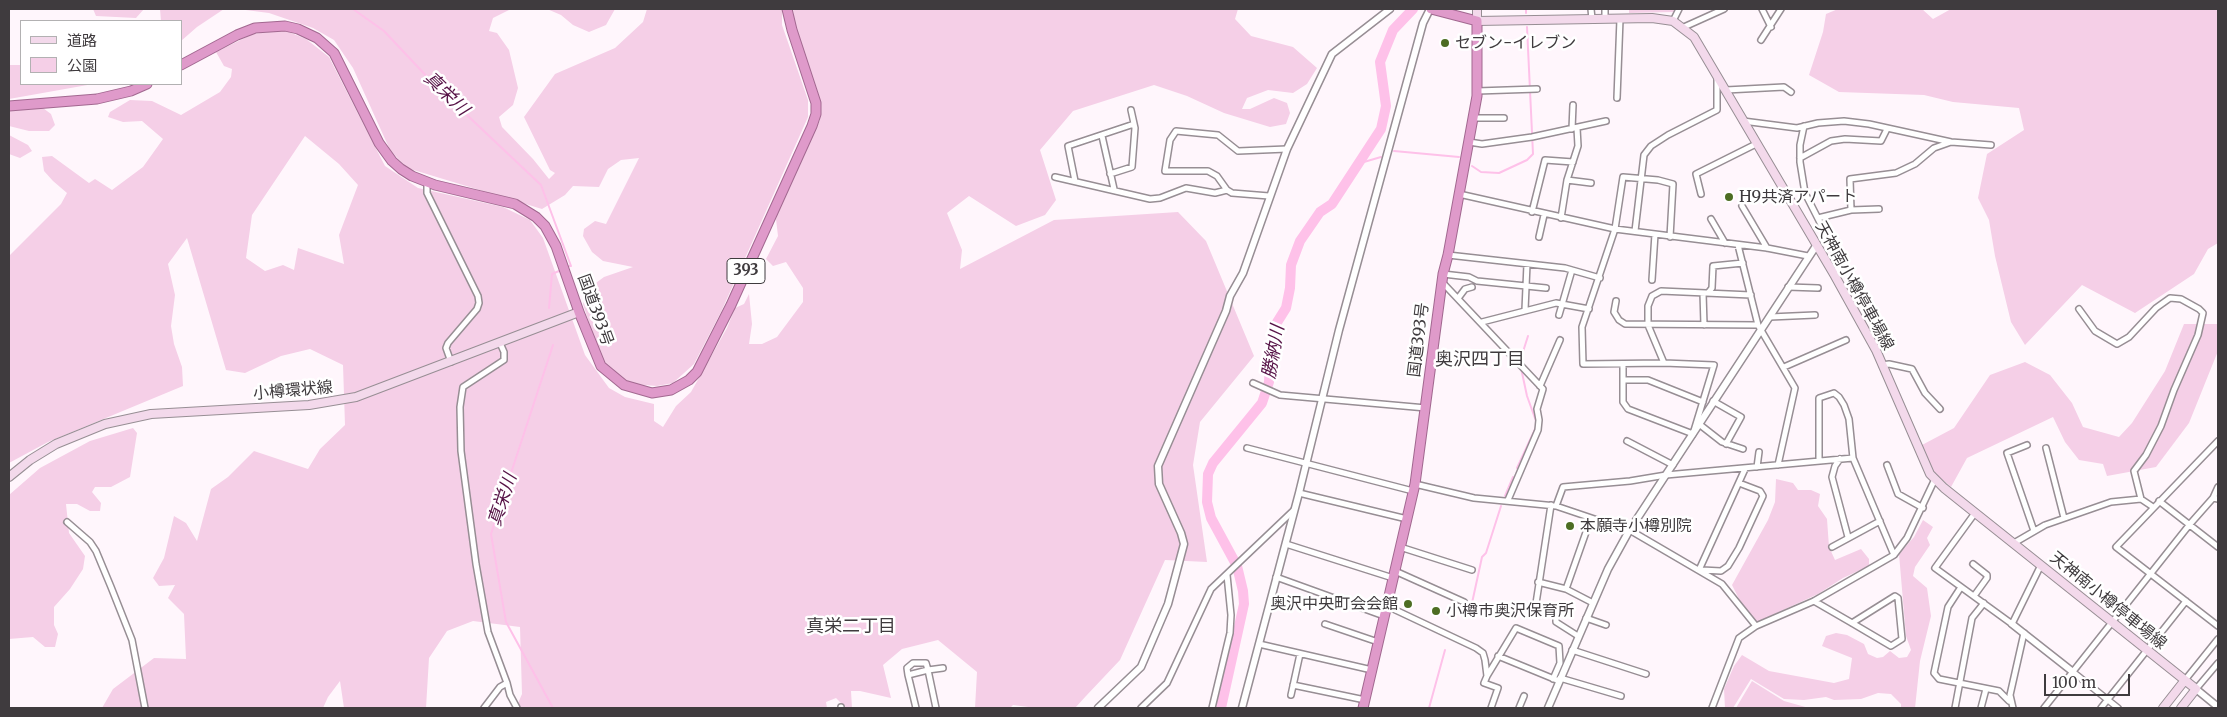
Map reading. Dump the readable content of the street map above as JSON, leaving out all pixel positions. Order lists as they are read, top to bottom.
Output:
{
  "streets": {
    "highway": ["393", "国道393号"],
    "main road": ["天神南小樽停車場線", "小樽環状線"]
  },
  "crossings": [
    ["国道393号", "小樽環状線"]
  ],
  "districts": ["奥沢四丁目", "真栄二丁目"],
  "water": ["真栄川", "勝納川"],
  "places": [
    "セブン-イレブン",
    "H9共済アパート",
    "本願寺小樽別院",
    "奥沢中央町会会館",
    "小樽市奥沢保育所"
  ],
  "legend": ["道路", "公園"],
  "scale_bar": "100 m"
}
